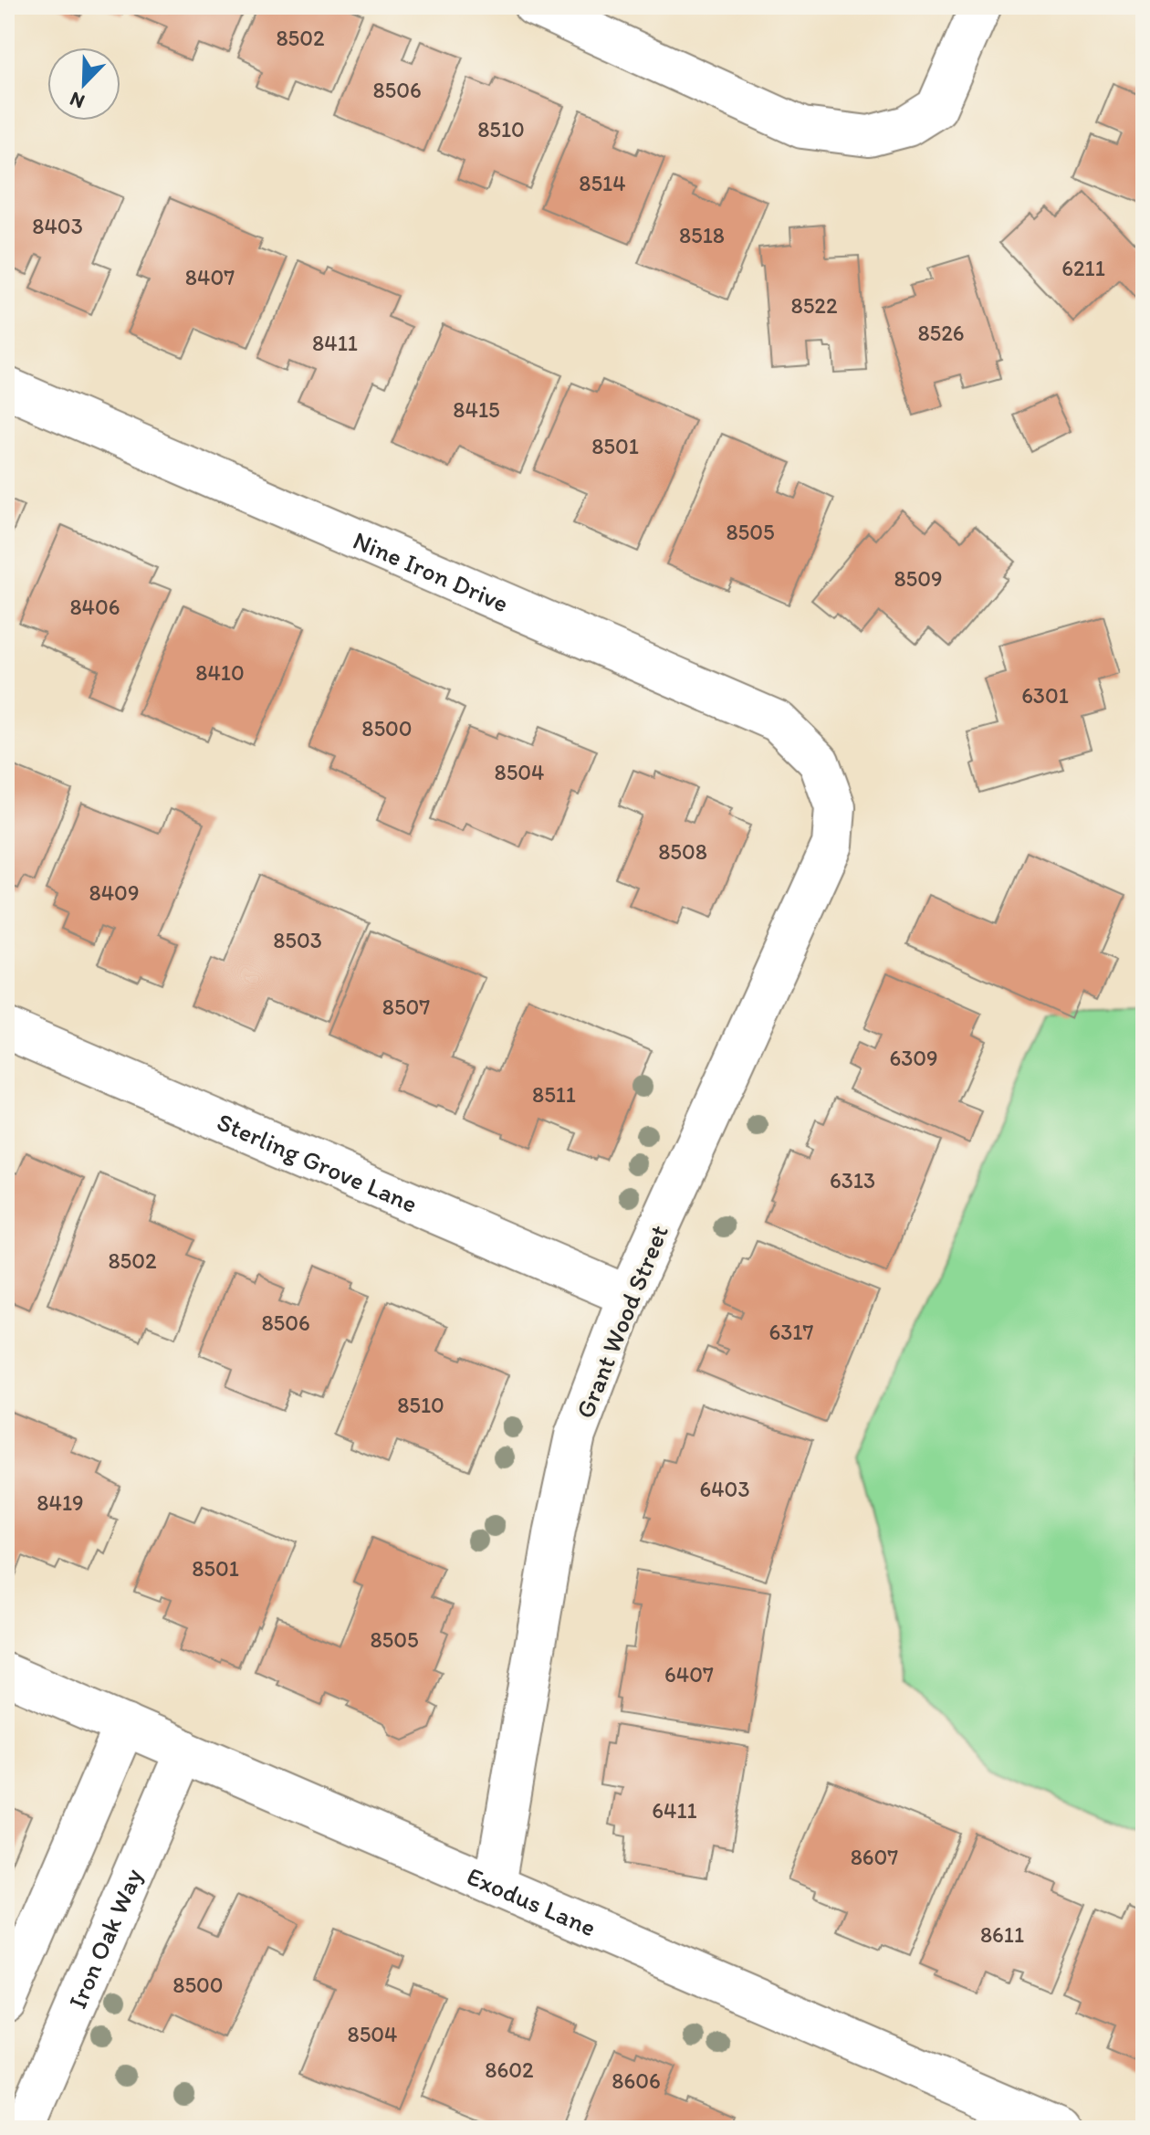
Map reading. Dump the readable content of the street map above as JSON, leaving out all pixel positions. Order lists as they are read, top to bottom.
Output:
{
  "streets": {
    "street": [
      "Nine Iron Drive",
      "Sterling Grove Lane",
      "Grant Wood Street",
      "Exodus Lane",
      "Iron Oak Way"
    ]
  },
  "crossings": [
    ["Nine Iron Drive", "Grant Wood Street"],
    ["Sterling Grove Lane", "Grant Wood Street"],
    ["Grant Wood Street", "Exodus Lane"],
    ["Exodus Lane", "Iron Oak Way"]
  ],
  "house_numbers": [
    "8502",
    "8506",
    "8510",
    "8514",
    "8403",
    "8518",
    "6211",
    "8407",
    "8522",
    "8526",
    "8411",
    "8415",
    "8501",
    "8505",
    "8509",
    "8406",
    "8410",
    "6301",
    "8500",
    "8504",
    "8508",
    "8409",
    "8503",
    "8507",
    "6309",
    "8511",
    "6313",
    "8502",
    "8506",
    "6317",
    "8510",
    "6403",
    "8419",
    "8501",
    "8505",
    "6407",
    "6411",
    "8607",
    "8611",
    "8500",
    "8504",
    "8602",
    "8606"
  ],
  "north": "bottom left"
}
